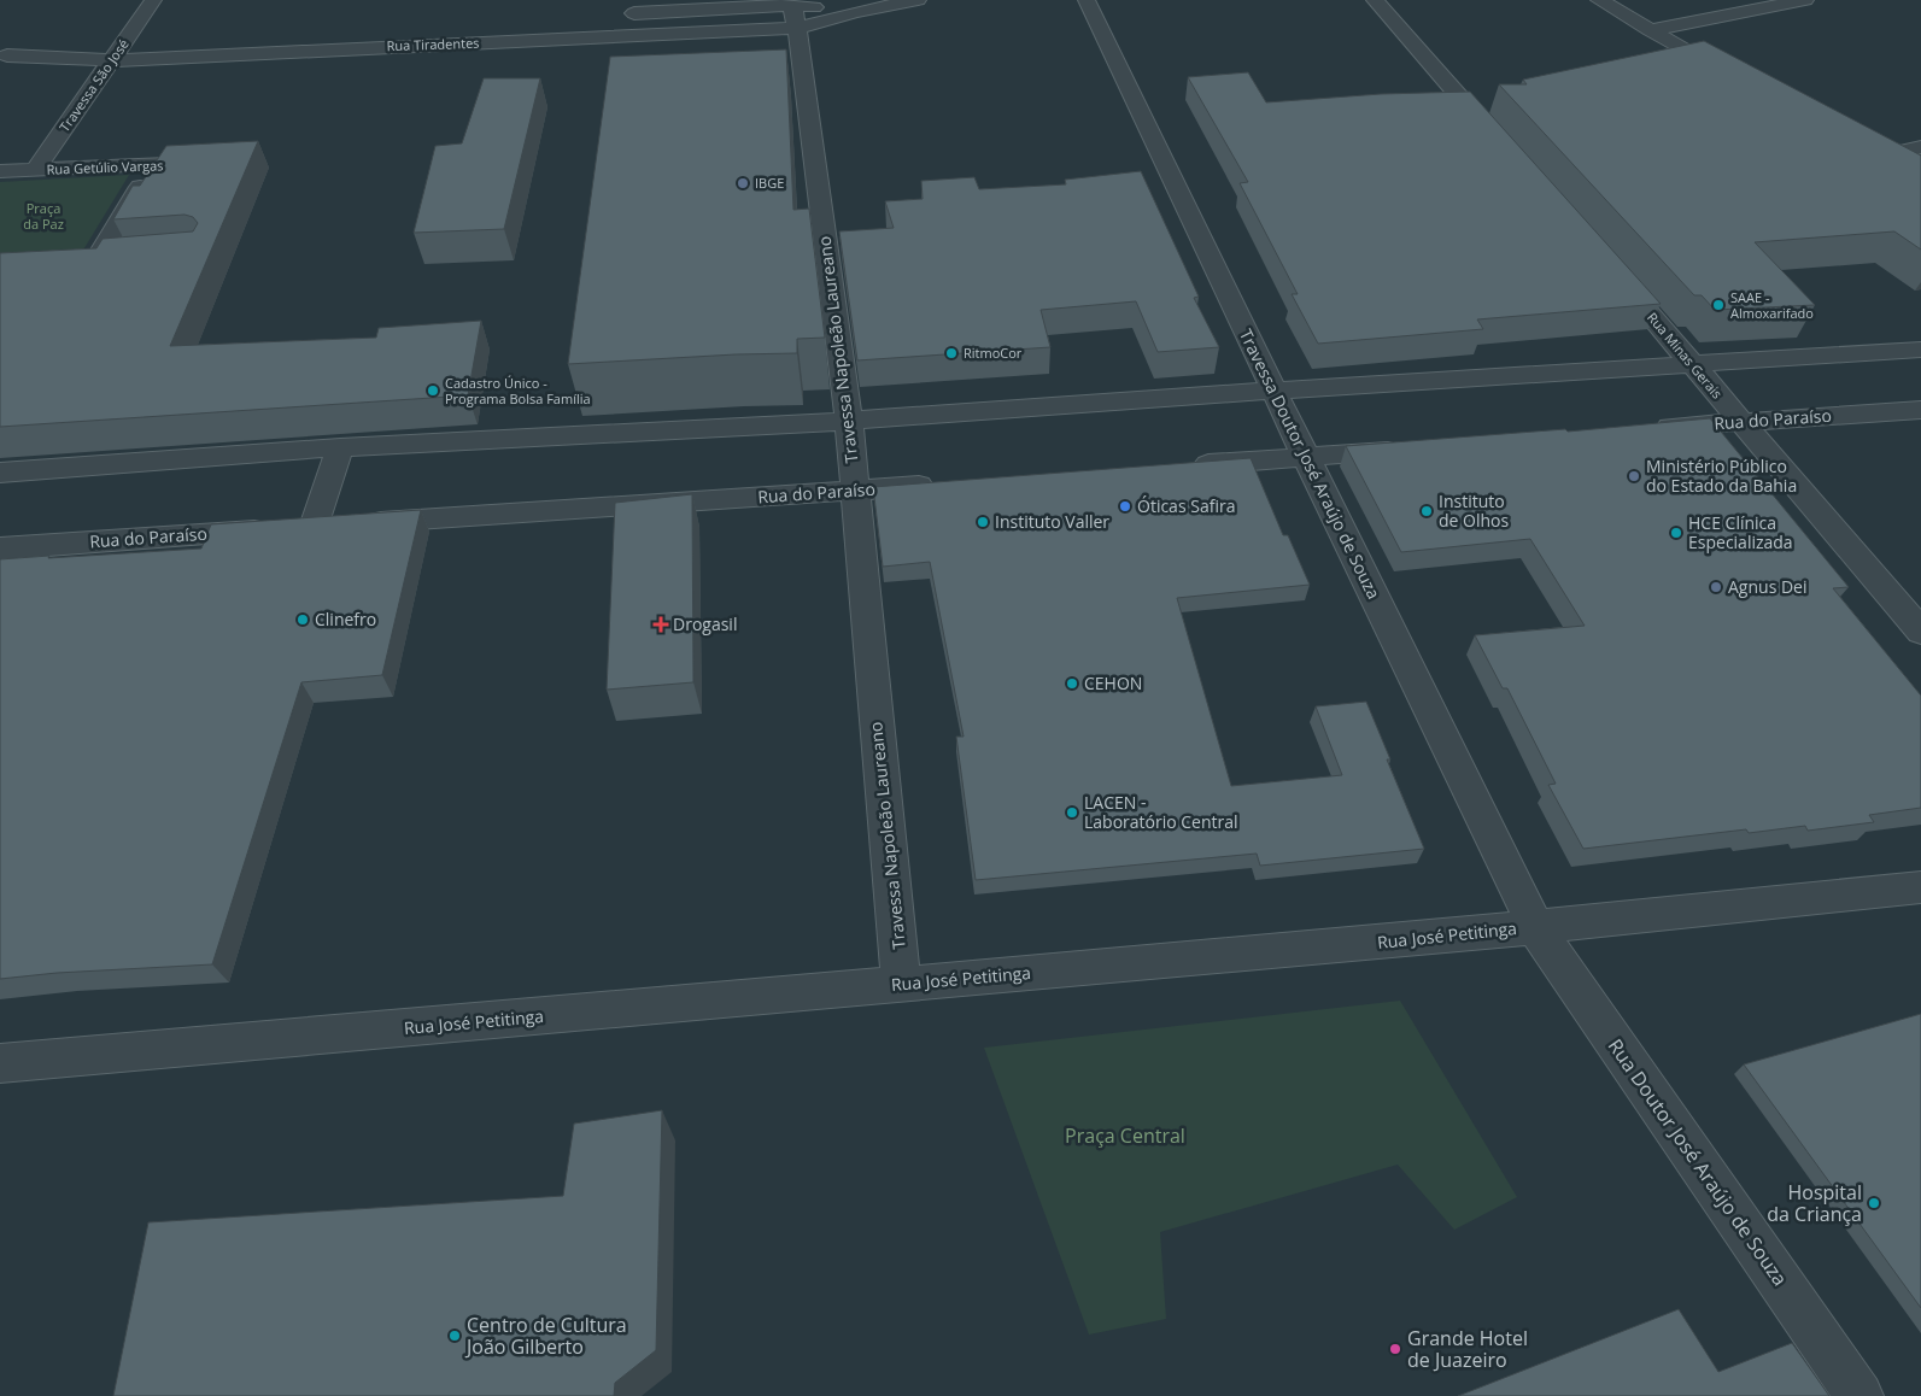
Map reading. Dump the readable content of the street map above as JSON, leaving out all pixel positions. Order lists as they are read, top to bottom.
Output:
{
  "streets": {
    "street": [
      "Rua Tiradentes",
      "Travessa São José",
      "Rua Getúlio Vargas",
      "Travessa Napoleão Laureano",
      "Rua Minas Gerais",
      "Rua do Paraíso",
      "Travessa Doutor José Araújo de Souza",
      "Rua José Petitinga",
      "Rua Doutor José Araújo de Souza"
    ]
  },
  "crossings": [
    ["Rua Tiradentes", "Travessa São José"],
    ["Rua Tiradentes", "Travessa Napoleão Laureano"],
    ["Travessa São José", "Rua Getúlio Vargas"],
    ["Travessa Napoleão Laureano", "Rua do Paraíso"],
    ["Travessa Napoleão Laureano", "Rua José Petitinga"],
    ["Rua Minas Gerais", "Rua do Paraíso"],
    ["Travessa Doutor José Araújo de Souza", "Rua José Petitinga"],
    ["Travessa Doutor José Araújo de Souza", "Rua Doutor José Araújo de Souza"],
    ["Rua José Petitinga", "Rua Doutor José Araújo de Souza"]
  ],
  "parks": ["Praça da Paz", "Praça Central"],
  "places": {
    "other": [
      "IBGE",
      "SAAE - Almoxarifado",
      "RitmoCor",
      "Cadastro Único - Programa Bolsa Família",
      "Ministério Público do Estado da Bahia",
      "Óticas Safira",
      "Instituto de Olhos",
      "Instituto Valler",
      "HCE Clínica Especializada",
      "Agnus Dei",
      "Clinefro",
      "CEHON",
      "LACEN - Laboratório Central",
      "Hospital da Criança",
      "Centro de Cultura João Gilberto",
      "Grande Hotel de Juazeiro"
    ],
    "health": ["Drogasil"]
  }
}
